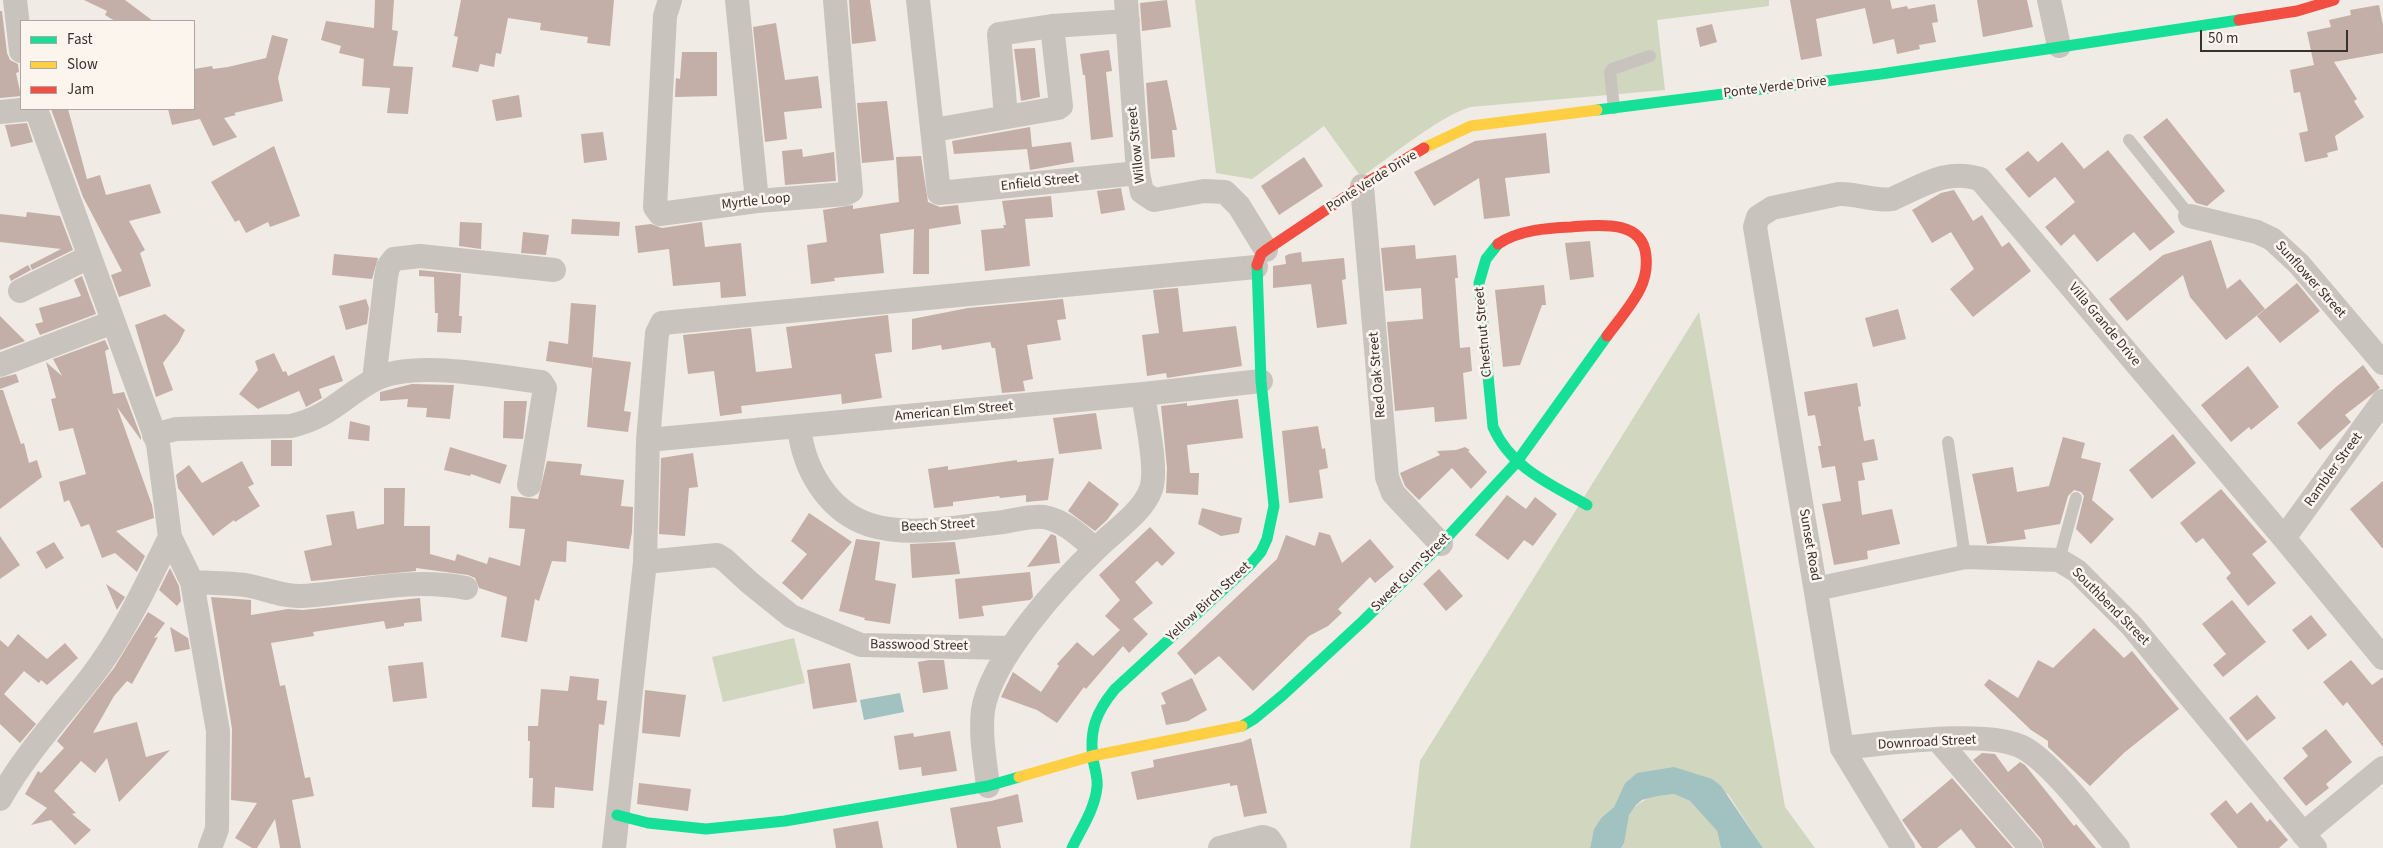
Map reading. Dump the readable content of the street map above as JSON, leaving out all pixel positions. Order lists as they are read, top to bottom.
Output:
{
  "streets": {
    "street": [
      "Ponte Verde Drive",
      "Willow Street",
      "Enfield Street",
      "Myrtle Loop",
      "Sunflower Street",
      "Villa Grande Drive",
      "Chestnut Street",
      "Red Oak Street",
      "American Elm Street",
      "Rambler Street",
      "Beech Street",
      "Sunset Road",
      "Sweet Gum Street",
      "Yellow Birch Street",
      "Southbend Street",
      "Basswood Street",
      "Downroad Street"
    ]
  },
  "crossings": [
    ["Ponte Verde Drive", "Willow Street"],
    ["Ponte Verde Drive", "Red Oak Street"],
    ["Ponte Verde Drive", "Yellow Birch Street"],
    ["Willow Street", "Enfield Street"],
    ["Willow Street", "Yellow Birch Street"],
    ["Villa Grande Drive", "Rambler Street"],
    ["Villa Grande Drive", "Sunset Road"],
    ["Chestnut Street", "Sweet Gum Street"],
    ["Red Oak Street", "Sweet Gum Street"],
    ["American Elm Street", "Beech Street"],
    ["American Elm Street", "Yellow Birch Street"],
    ["Sunset Road", "Southbend Street"],
    ["Sunset Road", "Downroad Street"],
    ["Sweet Gum Street", "Yellow Birch Street"]
  ],
  "legend": ["Fast", "Slow", "Jam"],
  "scale_bar": "50 m"
}
